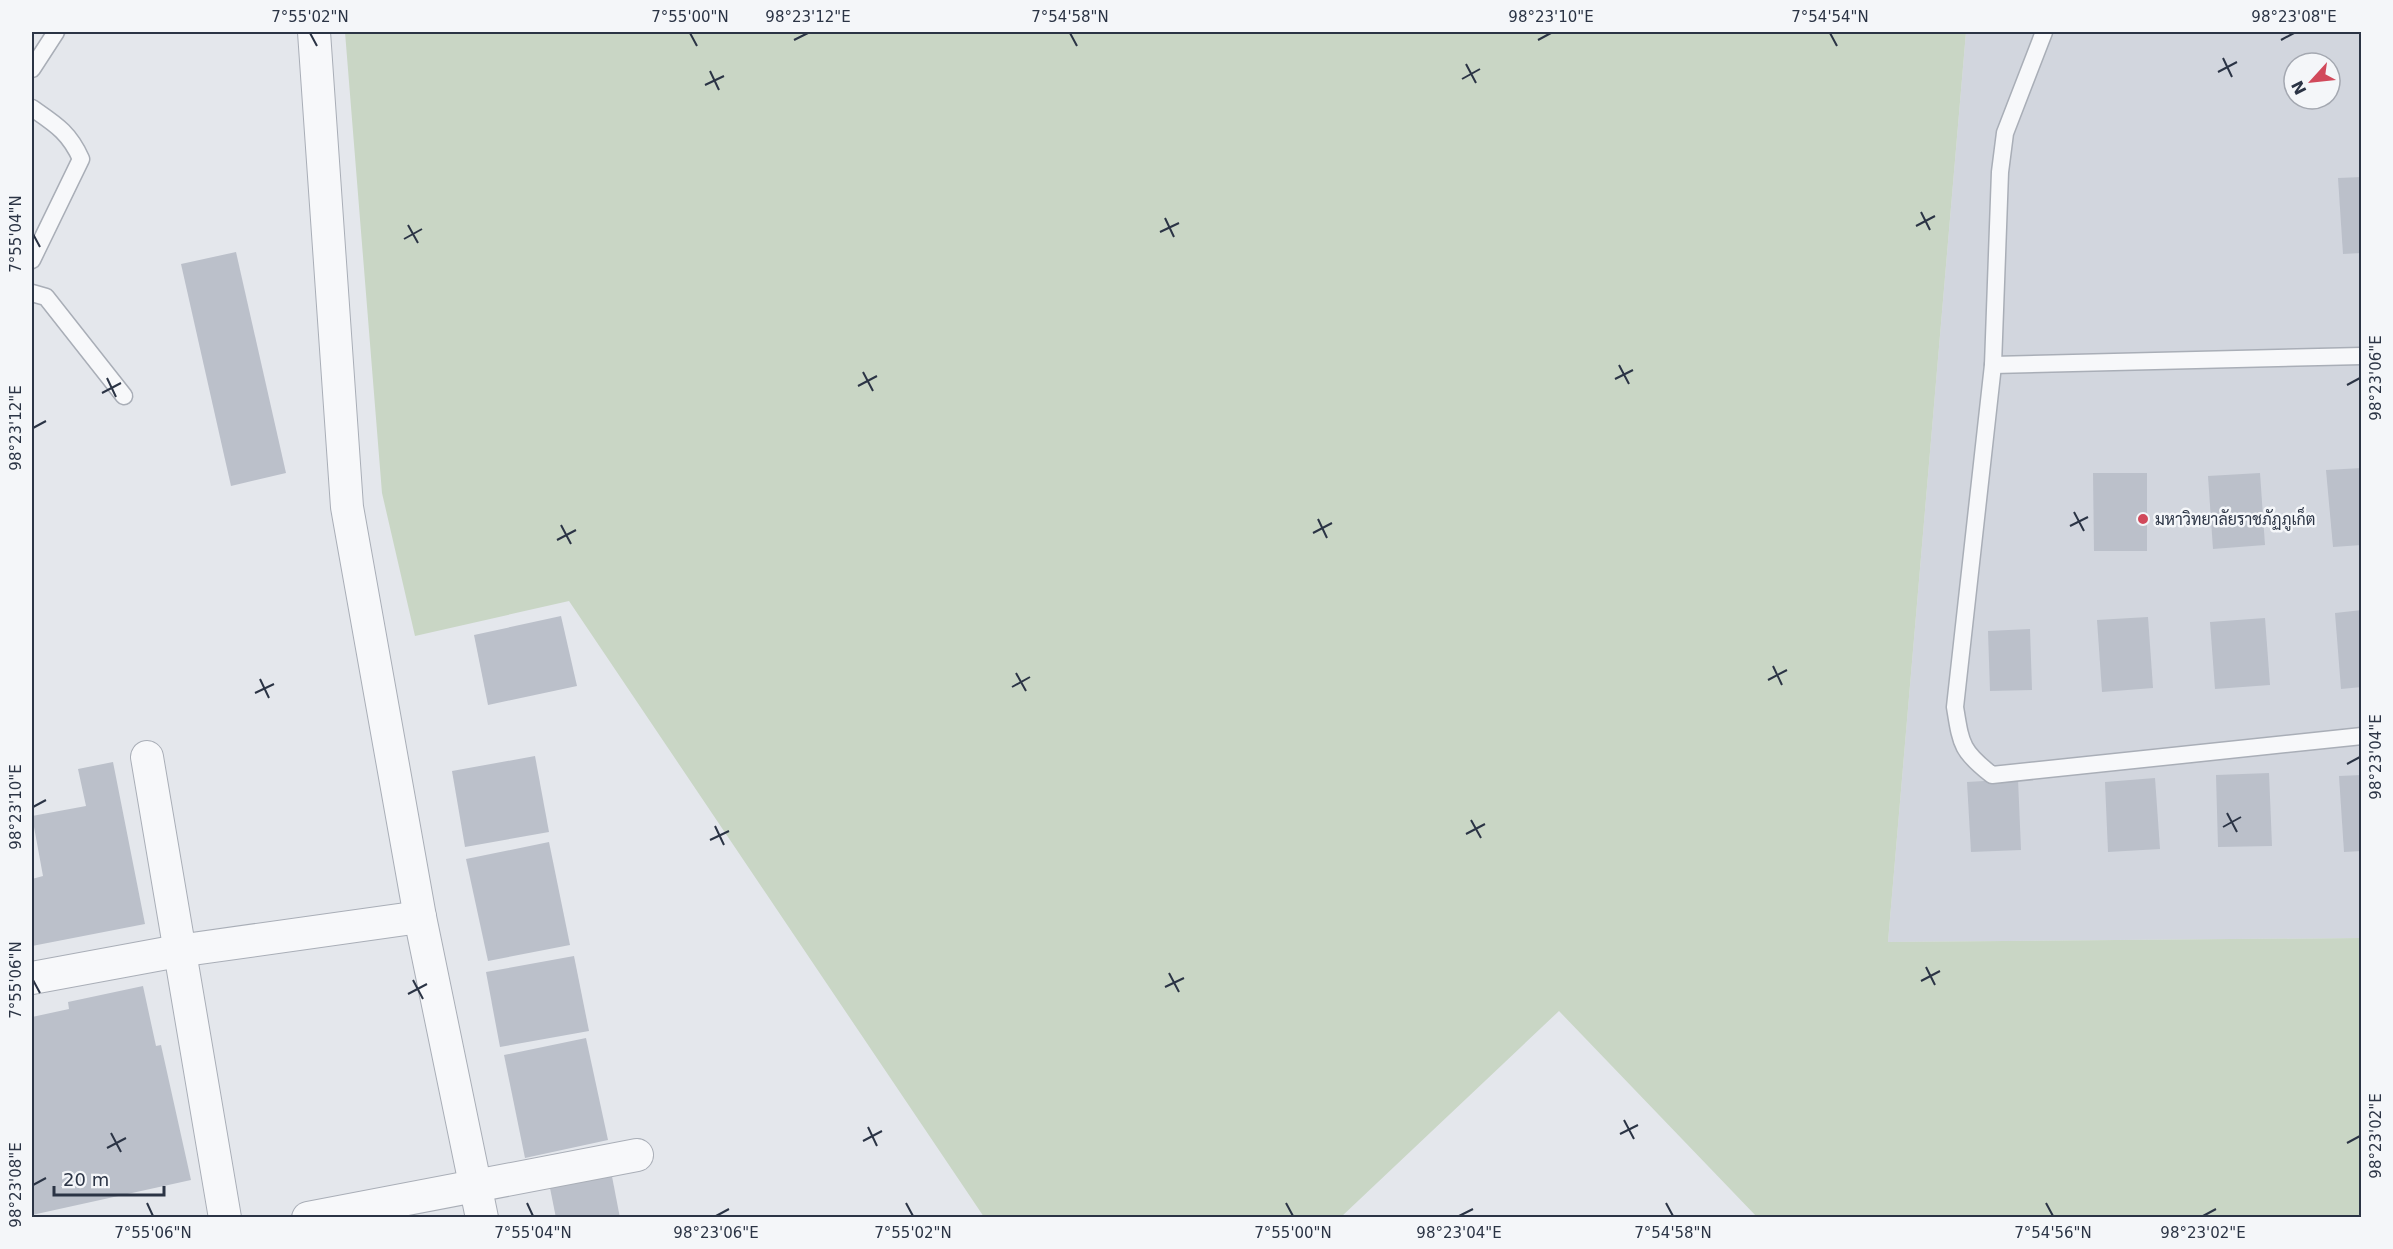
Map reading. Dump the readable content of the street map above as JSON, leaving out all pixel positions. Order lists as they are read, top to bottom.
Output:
{
  "places": ["มหาวิทยาลัยราชภัฏภูเก็ต"],
  "scale_bar": "20 m",
  "north": "bottom left",
  "coordinates": [
    "7°55'02\"N",
    "7°55'00\"N",
    "98°23'12\"E",
    "7°54'58\"N",
    "98°23'10\"E",
    "7°54'54\"N",
    "98°23'08\"E",
    "7°55'04\"N",
    "98°23'06\"E",
    "98°23'04\"E",
    "7°55'06\"N",
    "98°23'02\"E",
    "7°54'56\"N"
  ]
}
